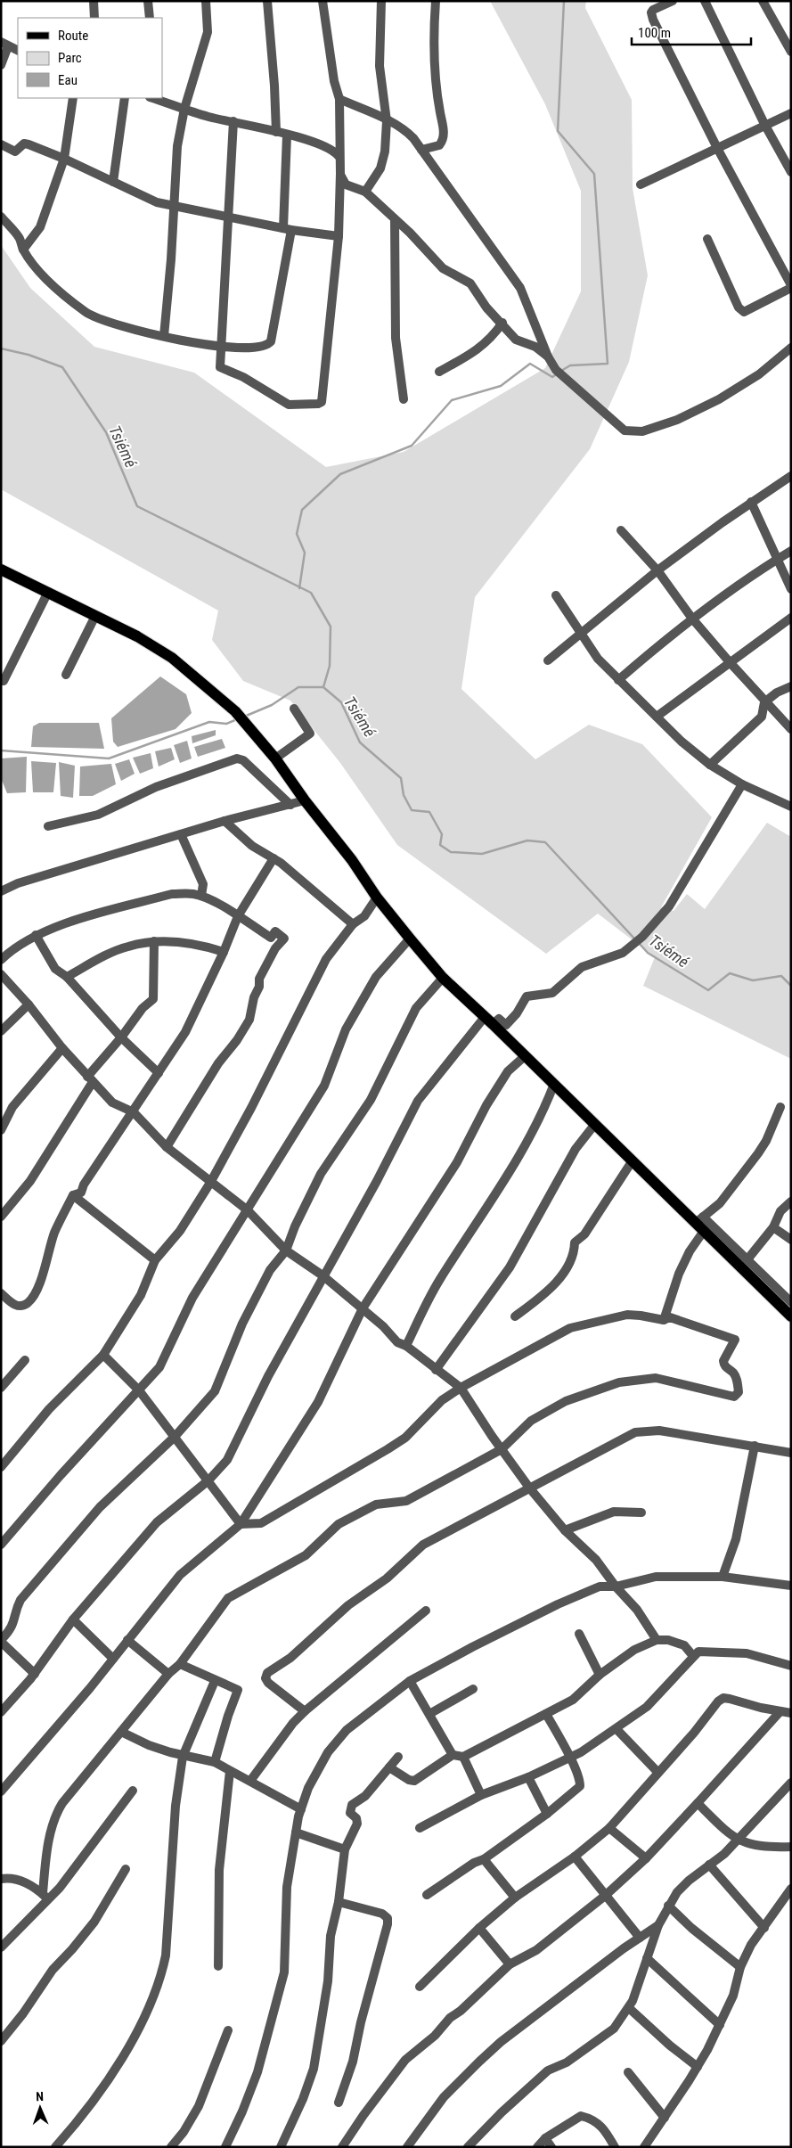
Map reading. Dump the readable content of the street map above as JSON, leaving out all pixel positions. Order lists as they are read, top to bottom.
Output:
{
  "water": ["Tsiémé"],
  "legend": ["Route", "Parc", "Eau"],
  "scale_bar": "100 m",
  "north": "top"
}
